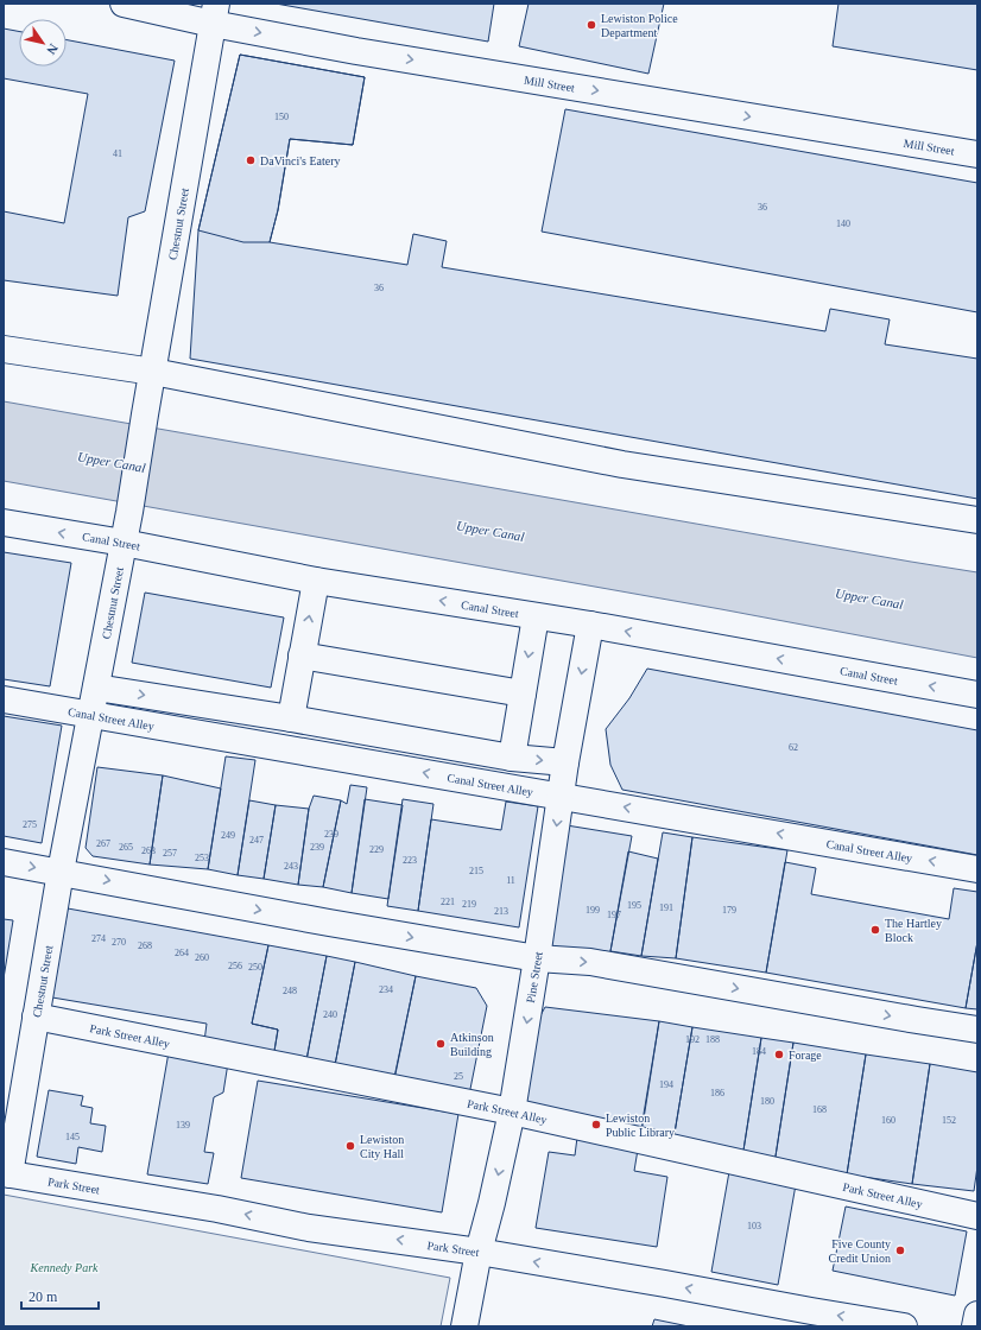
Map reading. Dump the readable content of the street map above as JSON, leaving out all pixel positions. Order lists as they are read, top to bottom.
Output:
{
  "streets": {
    "street": [
      "Mill Street",
      "Chestnut Street",
      "Canal Street",
      "Canal Street Alley",
      "Pine Street",
      "Park Street Alley",
      "Park Street"
    ]
  },
  "crossings": [
    ["Mill Street", "Chestnut Street"],
    ["Chestnut Street", "Canal Street"],
    ["Chestnut Street", "Canal Street Alley"],
    ["Chestnut Street", "Park Street Alley"],
    ["Chestnut Street", "Park Street"],
    ["Canal Street", "Pine Street"],
    ["Canal Street Alley", "Pine Street"],
    ["Pine Street", "Park Street Alley"],
    ["Pine Street", "Park Street"]
  ],
  "one_way": ["Mill Street", "Pine Street", "Park Street"],
  "water": ["Upper Canal"],
  "parks": ["Kennedy Park"],
  "places": [
    "Lewiston Police Department",
    "DaVinci's Eatery",
    "The Hartley Block",
    "Atkinson Building",
    "Forage",
    "Lewiston Public Library",
    "Lewiston City Hall",
    "Five County Credit Union"
  ],
  "house_numbers": [
    "150",
    "41",
    "36",
    "140",
    "36",
    "62",
    "275",
    "239",
    "249",
    "247",
    "267",
    "265",
    "239",
    "229",
    "263",
    "257",
    "253",
    "223",
    "243",
    "215",
    "11",
    "221",
    "219",
    "195",
    "191",
    "199",
    "179",
    "213",
    "197",
    "274",
    "270",
    "268",
    "264",
    "260",
    "256",
    "250",
    "234",
    "248",
    "240",
    "192",
    "188",
    "184",
    "25",
    "194",
    "186",
    "180",
    "168",
    "160",
    "152",
    "139",
    "145",
    "103"
  ],
  "scale_bar": "20 m",
  "north": "bottom right"
}
